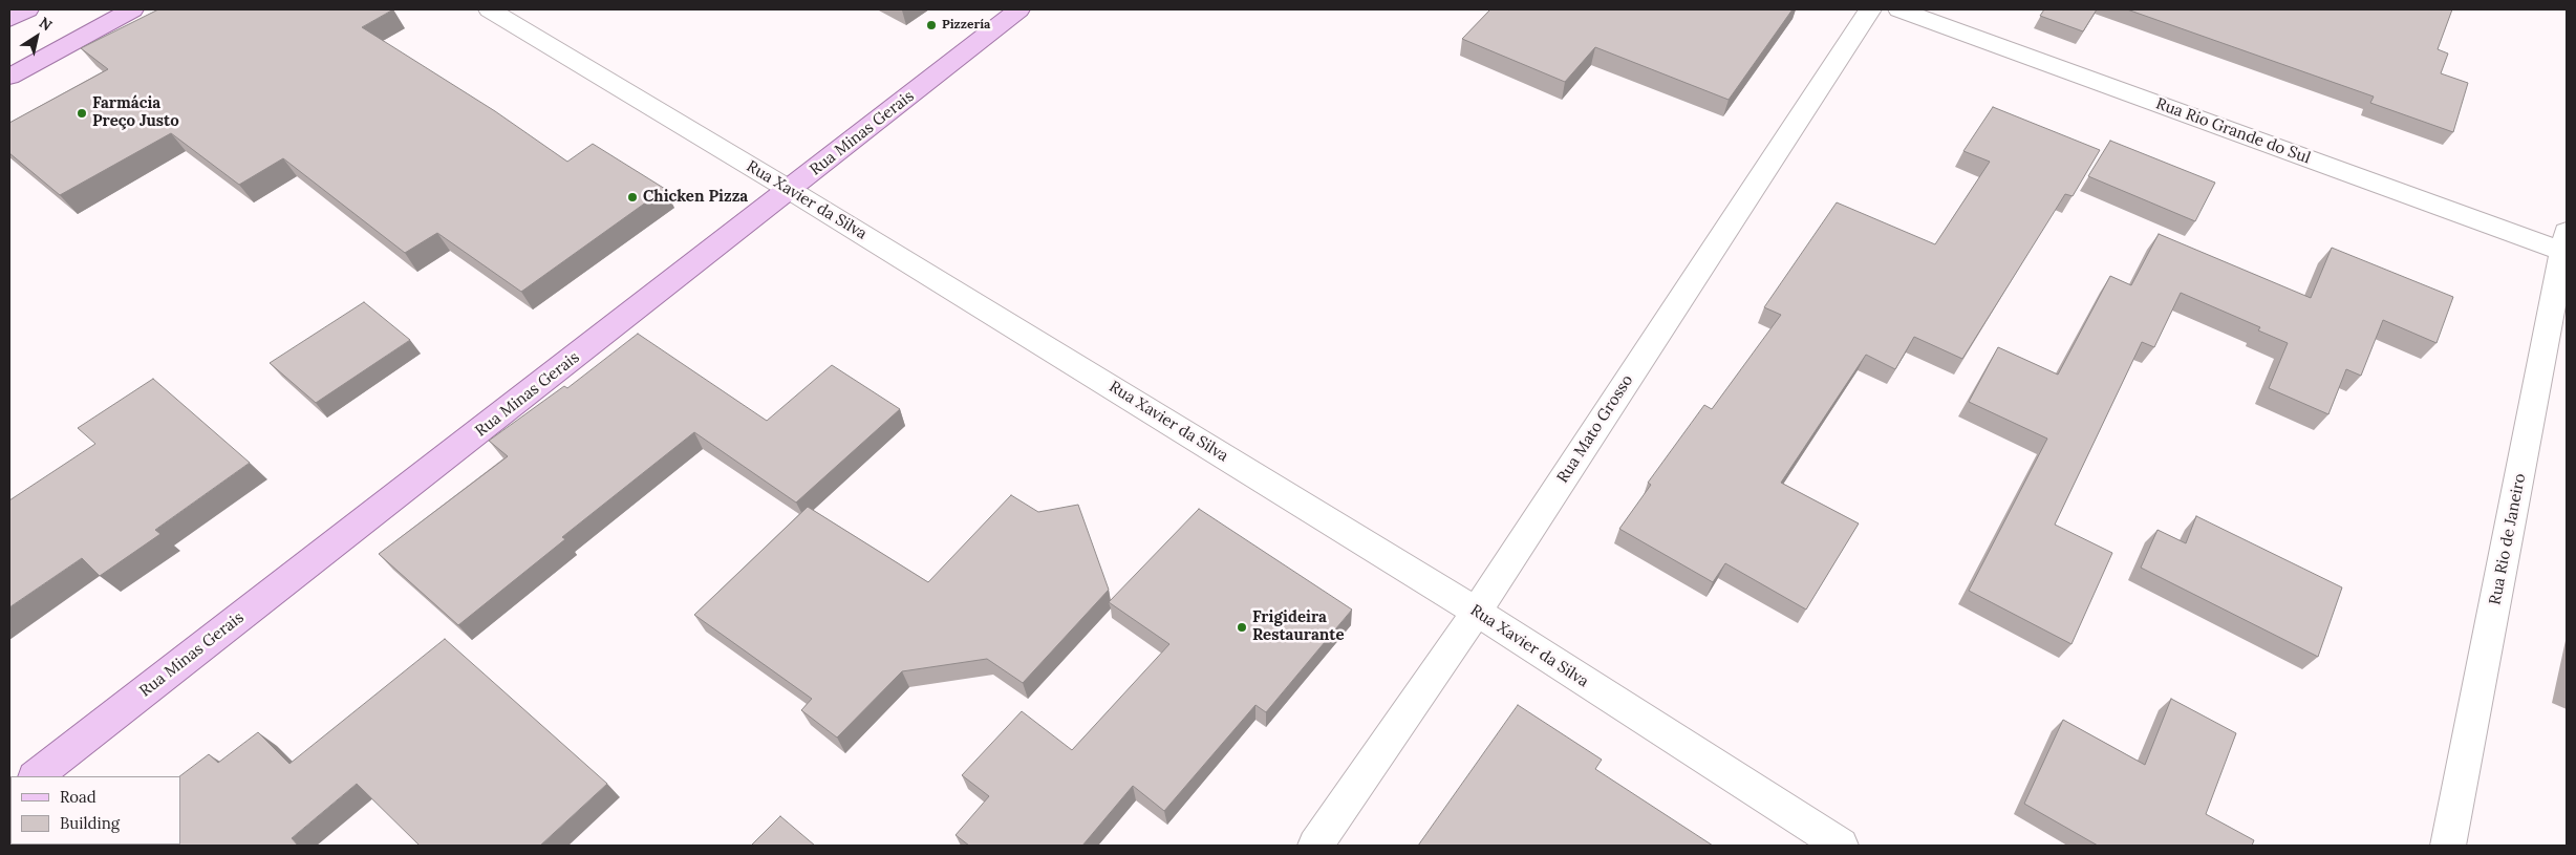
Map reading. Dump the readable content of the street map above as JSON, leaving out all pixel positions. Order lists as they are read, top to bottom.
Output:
{
  "streets": {
    "main road": ["Rua Minas Gerais"],
    "street": [
      "Rua Rio Grande do Sul",
      "Rua Xavier da Silva",
      "Rua Mato Grosso",
      "Rua Rio de Janeiro"
    ]
  },
  "crossings": [
    ["Rua Rio Grande do Sul", "Rua Rio de Janeiro"],
    ["Rua Minas Gerais", "Rua Xavier da Silva"],
    ["Rua Xavier da Silva", "Rua Mato Grosso"]
  ],
  "places": [
    "Pizzería",
    "Farmácia Preço Justo",
    "Chicken Pizza",
    "Frigideira Restaurante"
  ],
  "legend": ["Road", "Building"],
  "north": "top right"
}
